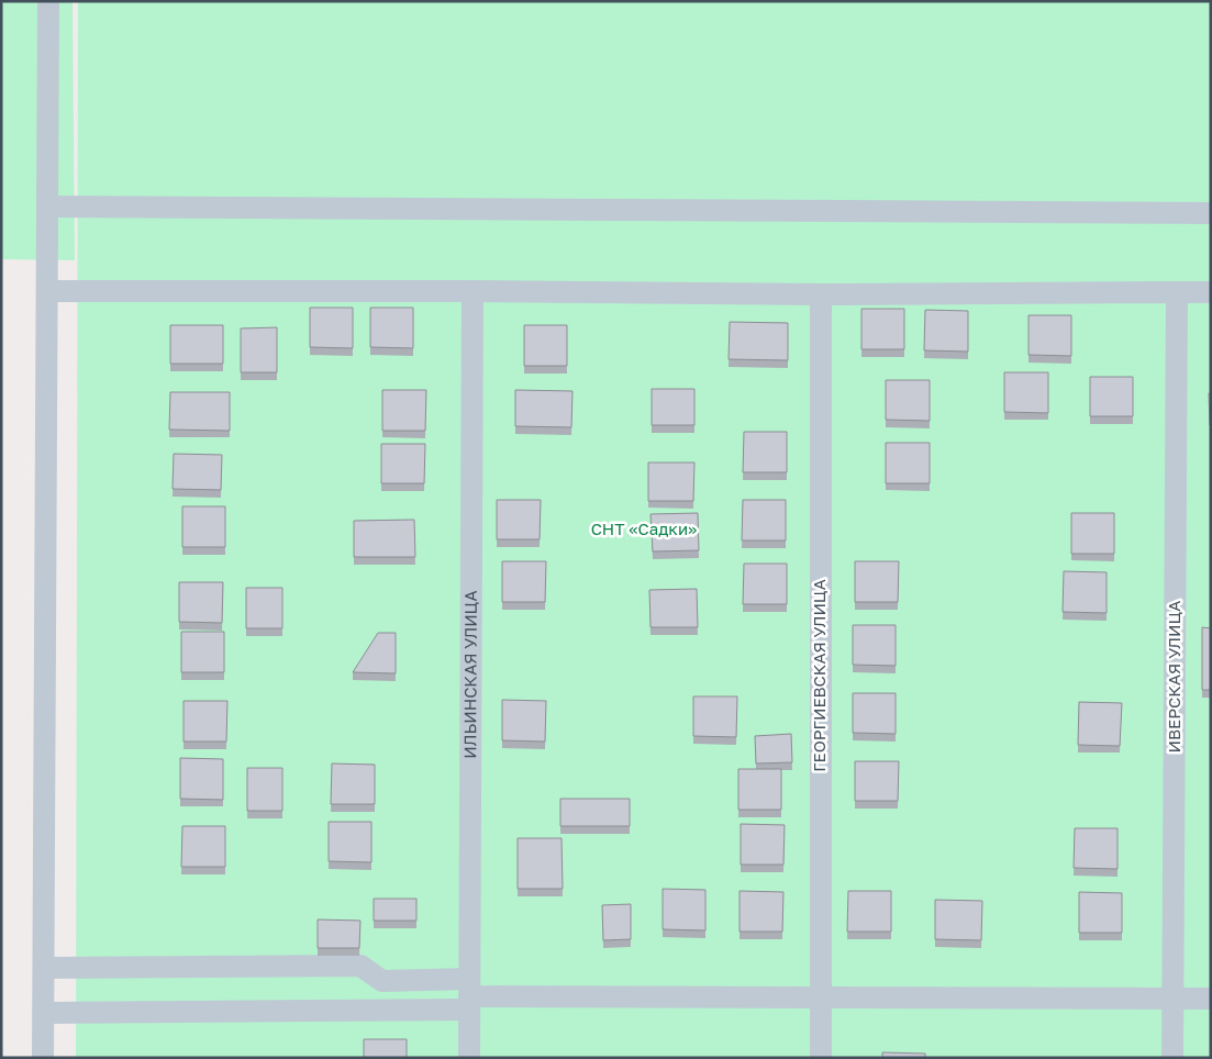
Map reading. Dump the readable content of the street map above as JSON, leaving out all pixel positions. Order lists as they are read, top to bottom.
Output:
{
  "streets": {
    "street": ["ИЛЬИНСКАЯ УЛИЦА", "ГЕОРГИЕВСКАЯ УЛИЦА", "ИВЕРСКАЯ УЛИЦА"]
  },
  "parks": ["СНТ «Садки»"]
}
